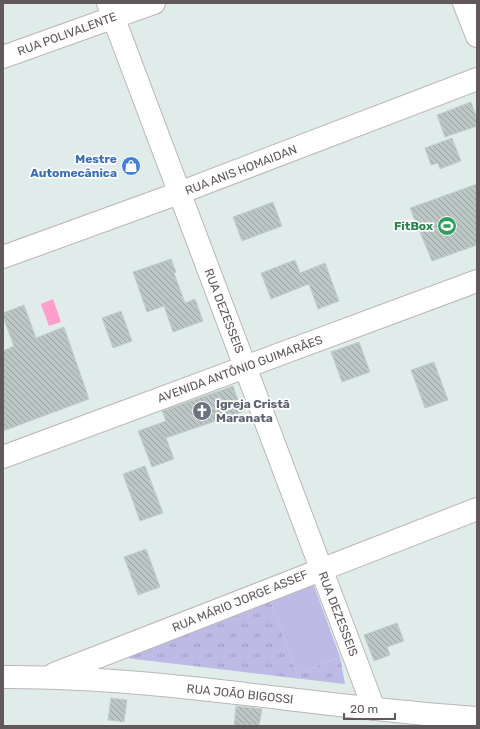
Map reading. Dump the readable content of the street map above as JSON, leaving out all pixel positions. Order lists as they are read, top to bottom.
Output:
{
  "streets": {
    "street": [
      "RUA POLIVALENTE",
      "RUA ANIS HOMAIDAN",
      "RUA DEZESSEIS",
      "AVENIDA ANTÔNIO GUIMARÃES",
      "RUA MÁRIO JORGE ASSEF",
      "RUA JOÃO BIGOSSI"
    ]
  },
  "crossings": [
    ["RUA POLIVALENTE", "RUA DEZESSEIS"],
    ["RUA ANIS HOMAIDAN", "RUA DEZESSEIS"],
    ["RUA DEZESSEIS", "AVENIDA ANTÔNIO GUIMARÃES"],
    ["RUA DEZESSEIS", "RUA MÁRIO JORGE ASSEF"],
    ["RUA DEZESSEIS", "RUA JOÃO BIGOSSI"],
    ["RUA MÁRIO JORGE ASSEF", "RUA JOÃO BIGOSSI"]
  ],
  "places": {
    "shop": ["Mestre Automecânica"],
    "sports": ["FitBox"],
    "church": ["Igreja Cristã Maranata"]
  },
  "scale_bar": "20 m"
}
